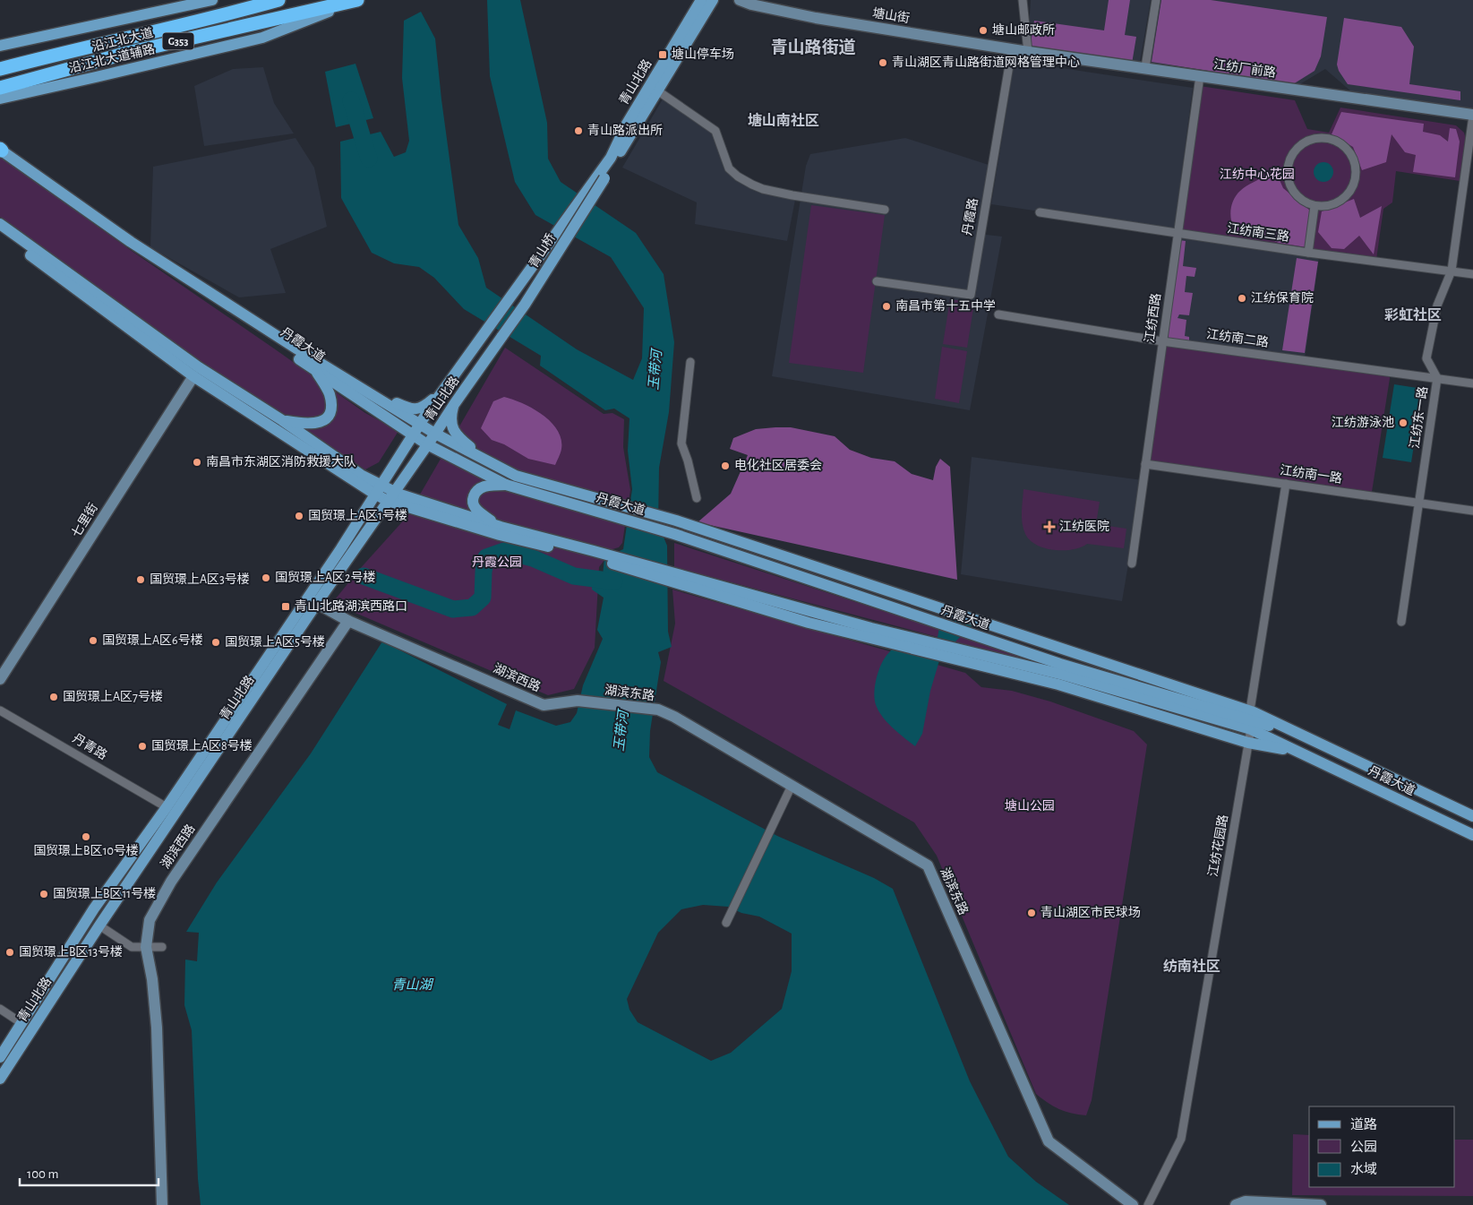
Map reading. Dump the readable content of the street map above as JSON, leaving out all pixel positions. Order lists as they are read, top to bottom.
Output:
{
  "streets": {
    "highway": ["沿江北大道", "G353"],
    "main road": [
      "沿江北大道辅路",
      "青山北路",
      "青山桥",
      "丹霞大道"
    ],
    "street": [
      "塘山街",
      "江纺厂前路",
      "丹霞路",
      "江纺南三路",
      "江纺西路",
      "江纺南二路",
      "江纺东一路",
      "江纺南一路",
      "七里街",
      "湖滨西路",
      "湖滨东路",
      "丹青路",
      "江纺花园路"
    ]
  },
  "crossings": [
    ["塘山街", "江纺厂前路"],
    ["塘山街", "丹霞路"],
    ["沿江北大道", "沿江北大道辅路"],
    ["江纺厂前路", "丹霞路"],
    ["江纺厂前路", "江纺西路"],
    ["江纺厂前路", "江纺东一路"],
    ["青山北路", "青山桥"],
    ["青山北路", "丹霞大道"],
    ["青山北路", "湖滨西路"],
    ["青山北路", "丹青路"],
    ["江纺南三路", "江纺西路"],
    ["江纺南三路", "江纺东一路"],
    ["江纺西路", "江纺南二路"],
    ["江纺西路", "江纺南一路"],
    ["江纺南二路", "江纺东一路"],
    ["丹霞大道", "七里街"],
    ["丹霞大道", "江纺花园路"],
    ["江纺东一路", "江纺南一路"],
    ["江纺南一路", "江纺花园路"],
    ["湖滨西路", "湖滨东路"]
  ],
  "districts": [
    "青山路街道",
    "塘山南社区",
    "彩虹社区",
    "纺南社区"
  ],
  "water": ["玉带河", "青山湖"],
  "parks": ["江纺中心花园", "丹霞公园", "塘山公园"],
  "places": {
    "other": [
      "塘山邮政所",
      "青山湖区青山路街道网格管理中心",
      "青山路派出所",
      "江纺保育院",
      "南昌市第十五中学",
      "江纺游泳池",
      "南昌市东湖区消防救援大队",
      "电化社区居委会",
      "国贸璟上A区1号楼",
      "国贸璟上A区2号楼",
      "国贸璟上A区3号楼",
      "国贸璟上A区6号楼",
      "国贸璟上A区5号楼",
      "国贸璟上A区7号楼",
      "国贸璟上A区8号楼",
      "国贸璟上B区10号楼",
      "国贸璟上B区11号楼",
      "青山湖区市民球场",
      "国贸璟上B区13号楼"
    ],
    "transit": ["塘山停车场", "青山北路湖滨西路口"],
    "health": ["江纺医院"]
  },
  "legend": ["道路", "公园", "水域"],
  "scale_bar": "100 m"
}
